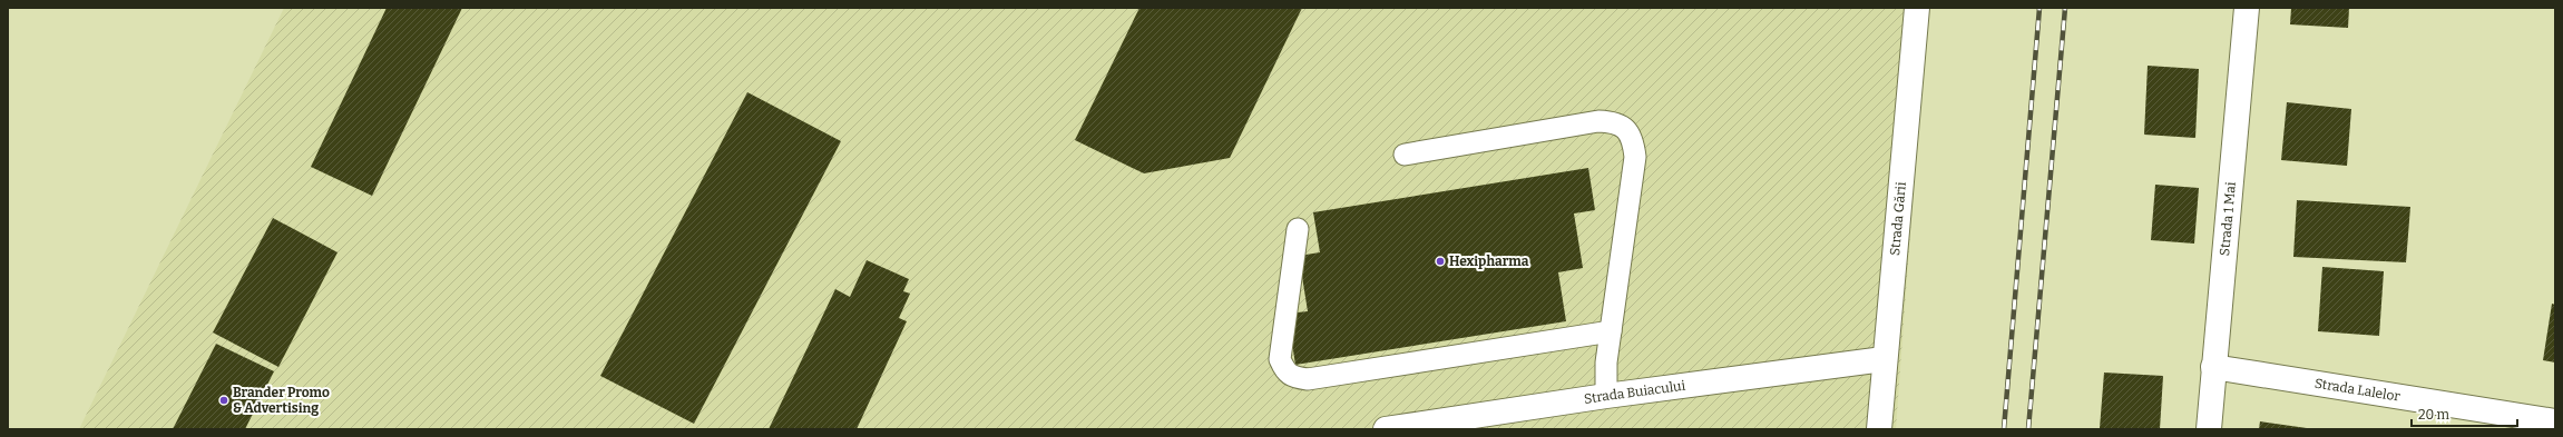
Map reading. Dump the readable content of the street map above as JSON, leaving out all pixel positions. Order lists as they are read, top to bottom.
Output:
{
  "streets": {
    "street": [
      "Strada Gării",
      "Strada 1 Mai",
      "Strada Lalelor",
      "Strada Buiacului"
    ]
  },
  "crossings": [
    ["Strada Gării", "Strada Buiacului"],
    ["Strada 1 Mai", "Strada Lalelor"]
  ],
  "places": ["Hexipharma", "Brander Promo & Advertising"],
  "scale_bar": "20 m"
}
